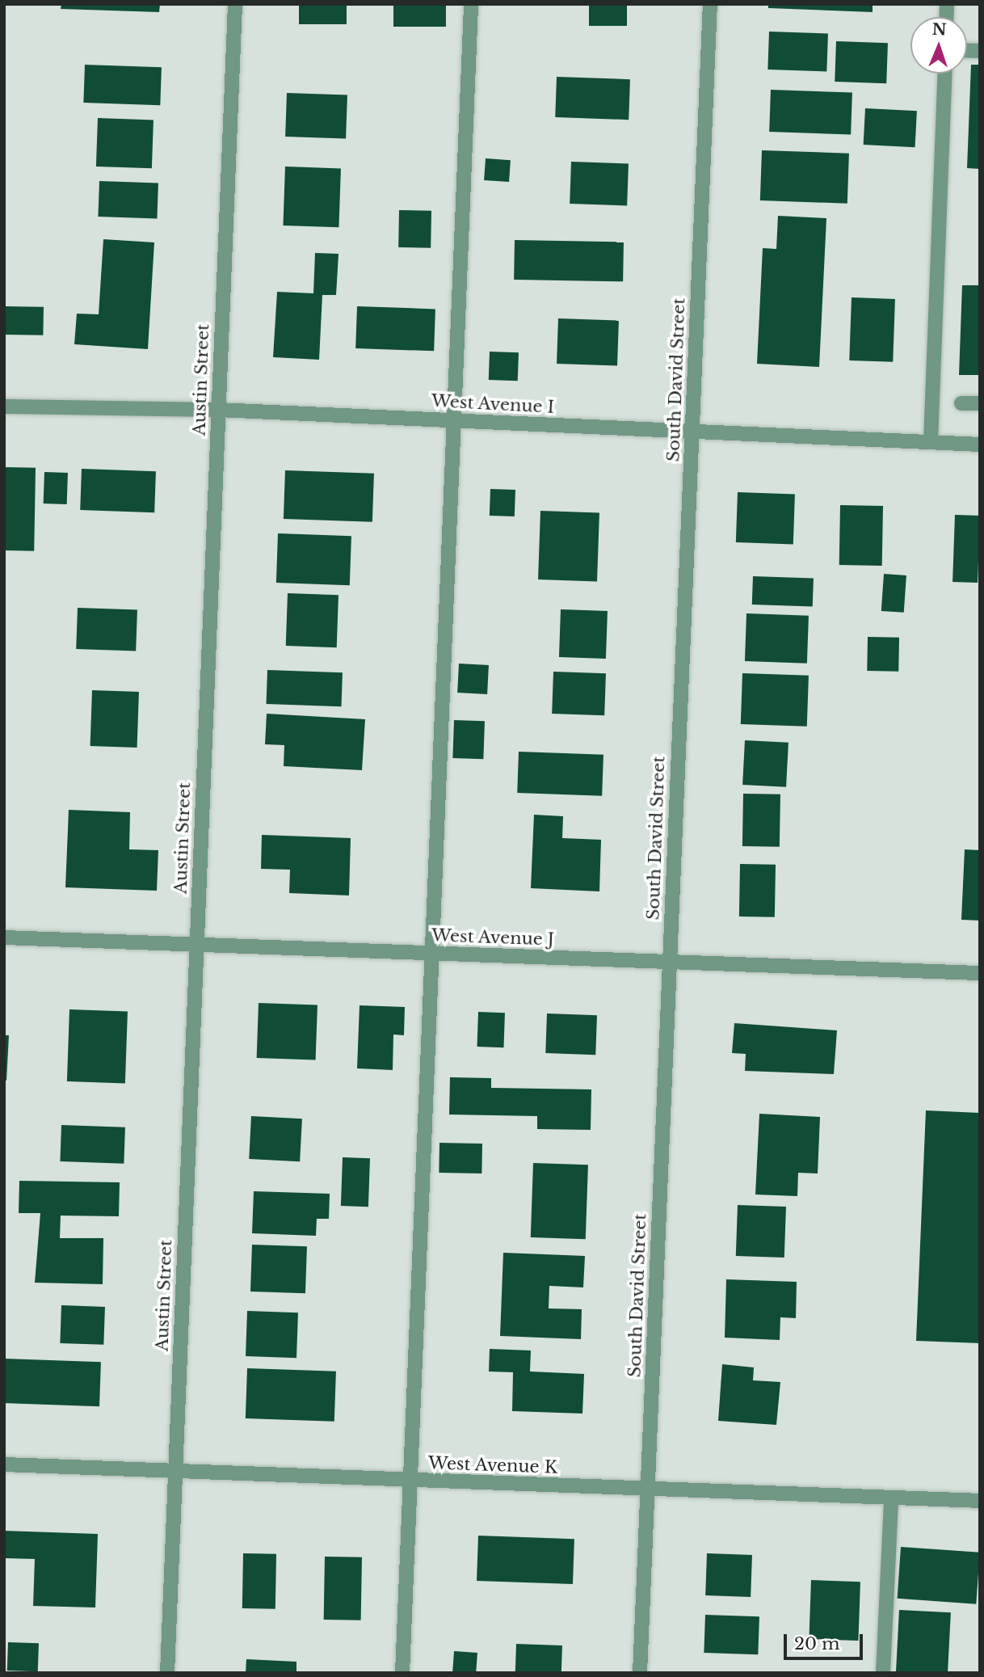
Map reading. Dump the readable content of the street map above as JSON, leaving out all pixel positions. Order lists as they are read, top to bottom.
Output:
{
  "streets": {
    "street": [
      "Austin Street",
      "South David Street",
      "West Avenue I",
      "West Avenue J",
      "West Avenue K"
    ]
  },
  "crossings": [
    ["Austin Street", "West Avenue I"],
    ["Austin Street", "West Avenue J"],
    ["Austin Street", "West Avenue K"],
    ["South David Street", "West Avenue I"],
    ["South David Street", "West Avenue J"],
    ["South David Street", "West Avenue K"]
  ],
  "scale_bar": "20 m",
  "north": "top"
}
